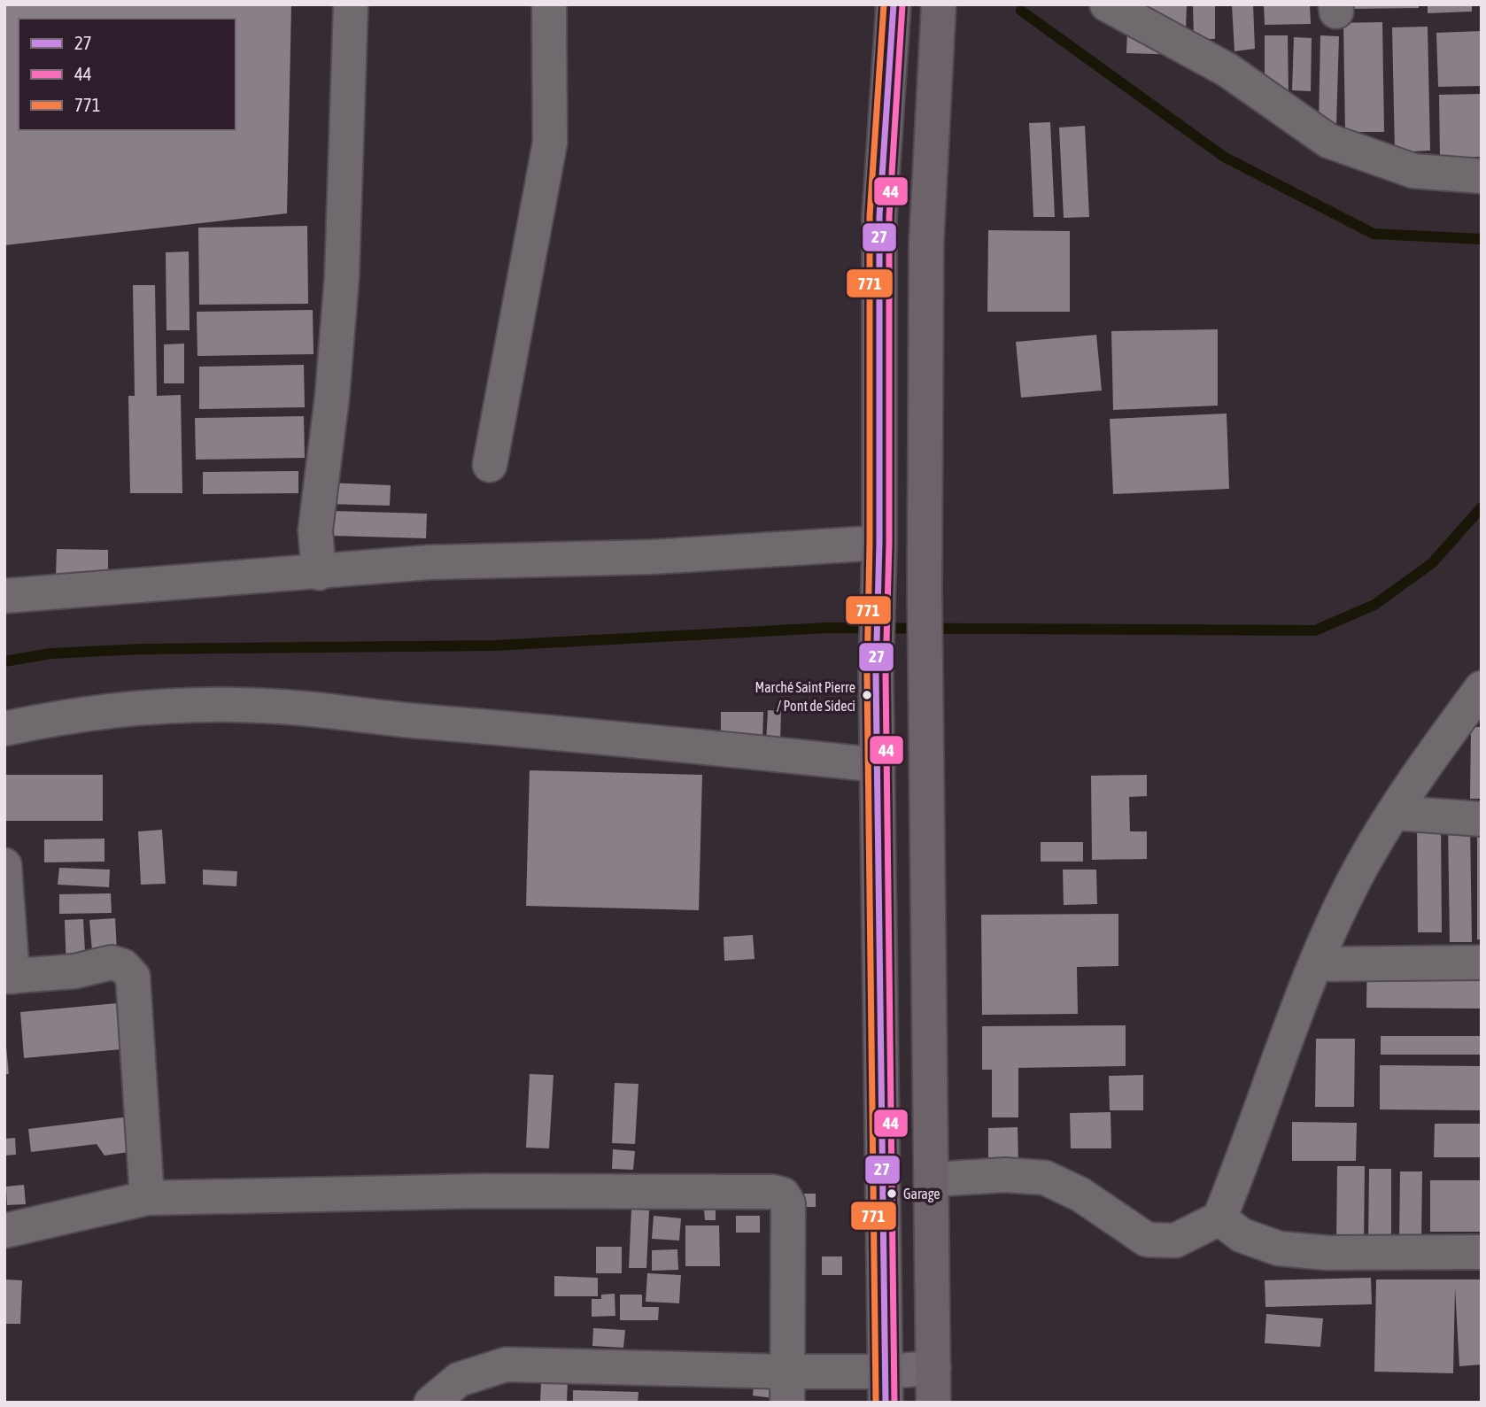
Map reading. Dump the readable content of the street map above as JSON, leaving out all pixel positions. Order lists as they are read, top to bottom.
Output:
{
  "places": ["Marché Saint Pierre / Pont de Sideci", "Garage"],
  "lines": ["transit line 27", "transit line 771", "transit line 44"],
  "legend": ["27", "44", "771"]
}
